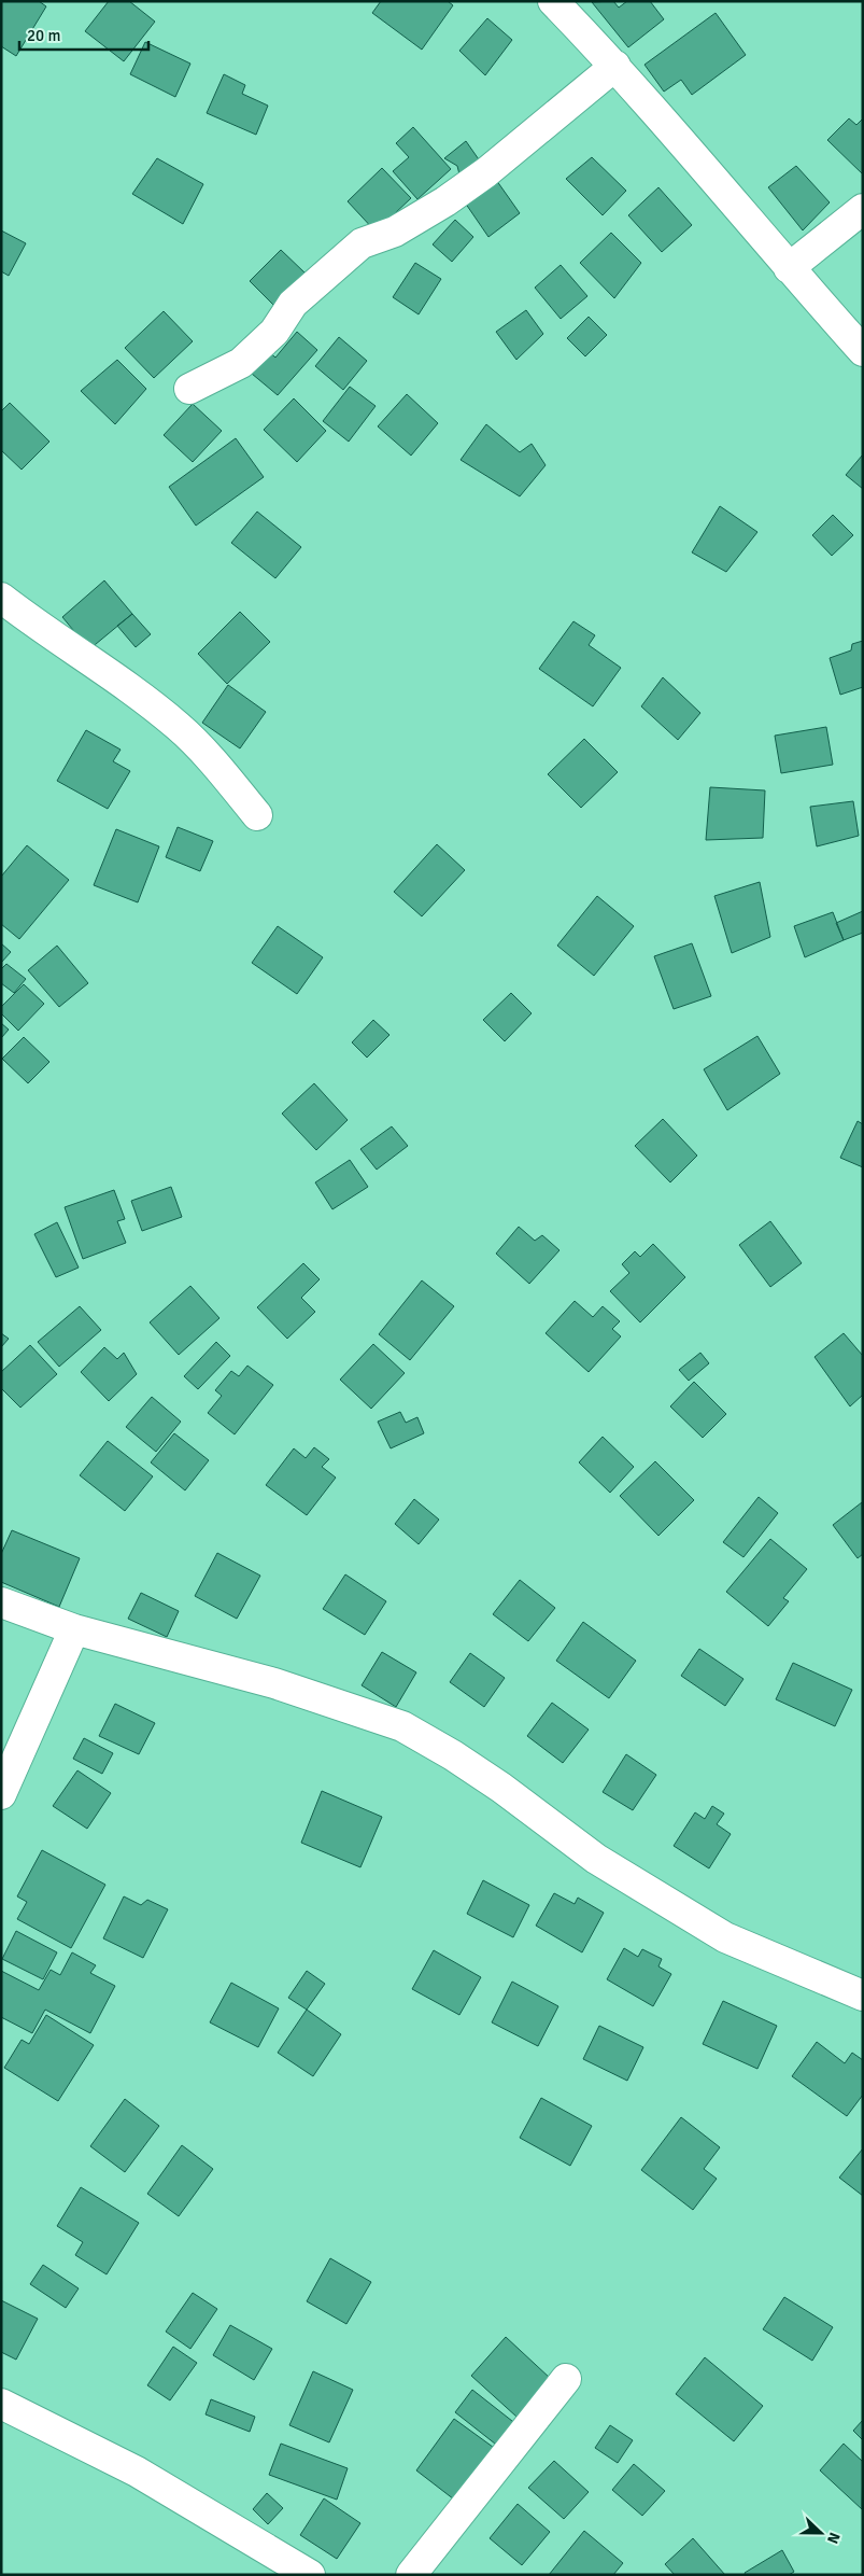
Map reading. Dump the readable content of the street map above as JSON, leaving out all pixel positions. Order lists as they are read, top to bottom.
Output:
{
  "scale_bar": "20 m",
  "north": "right"
}
